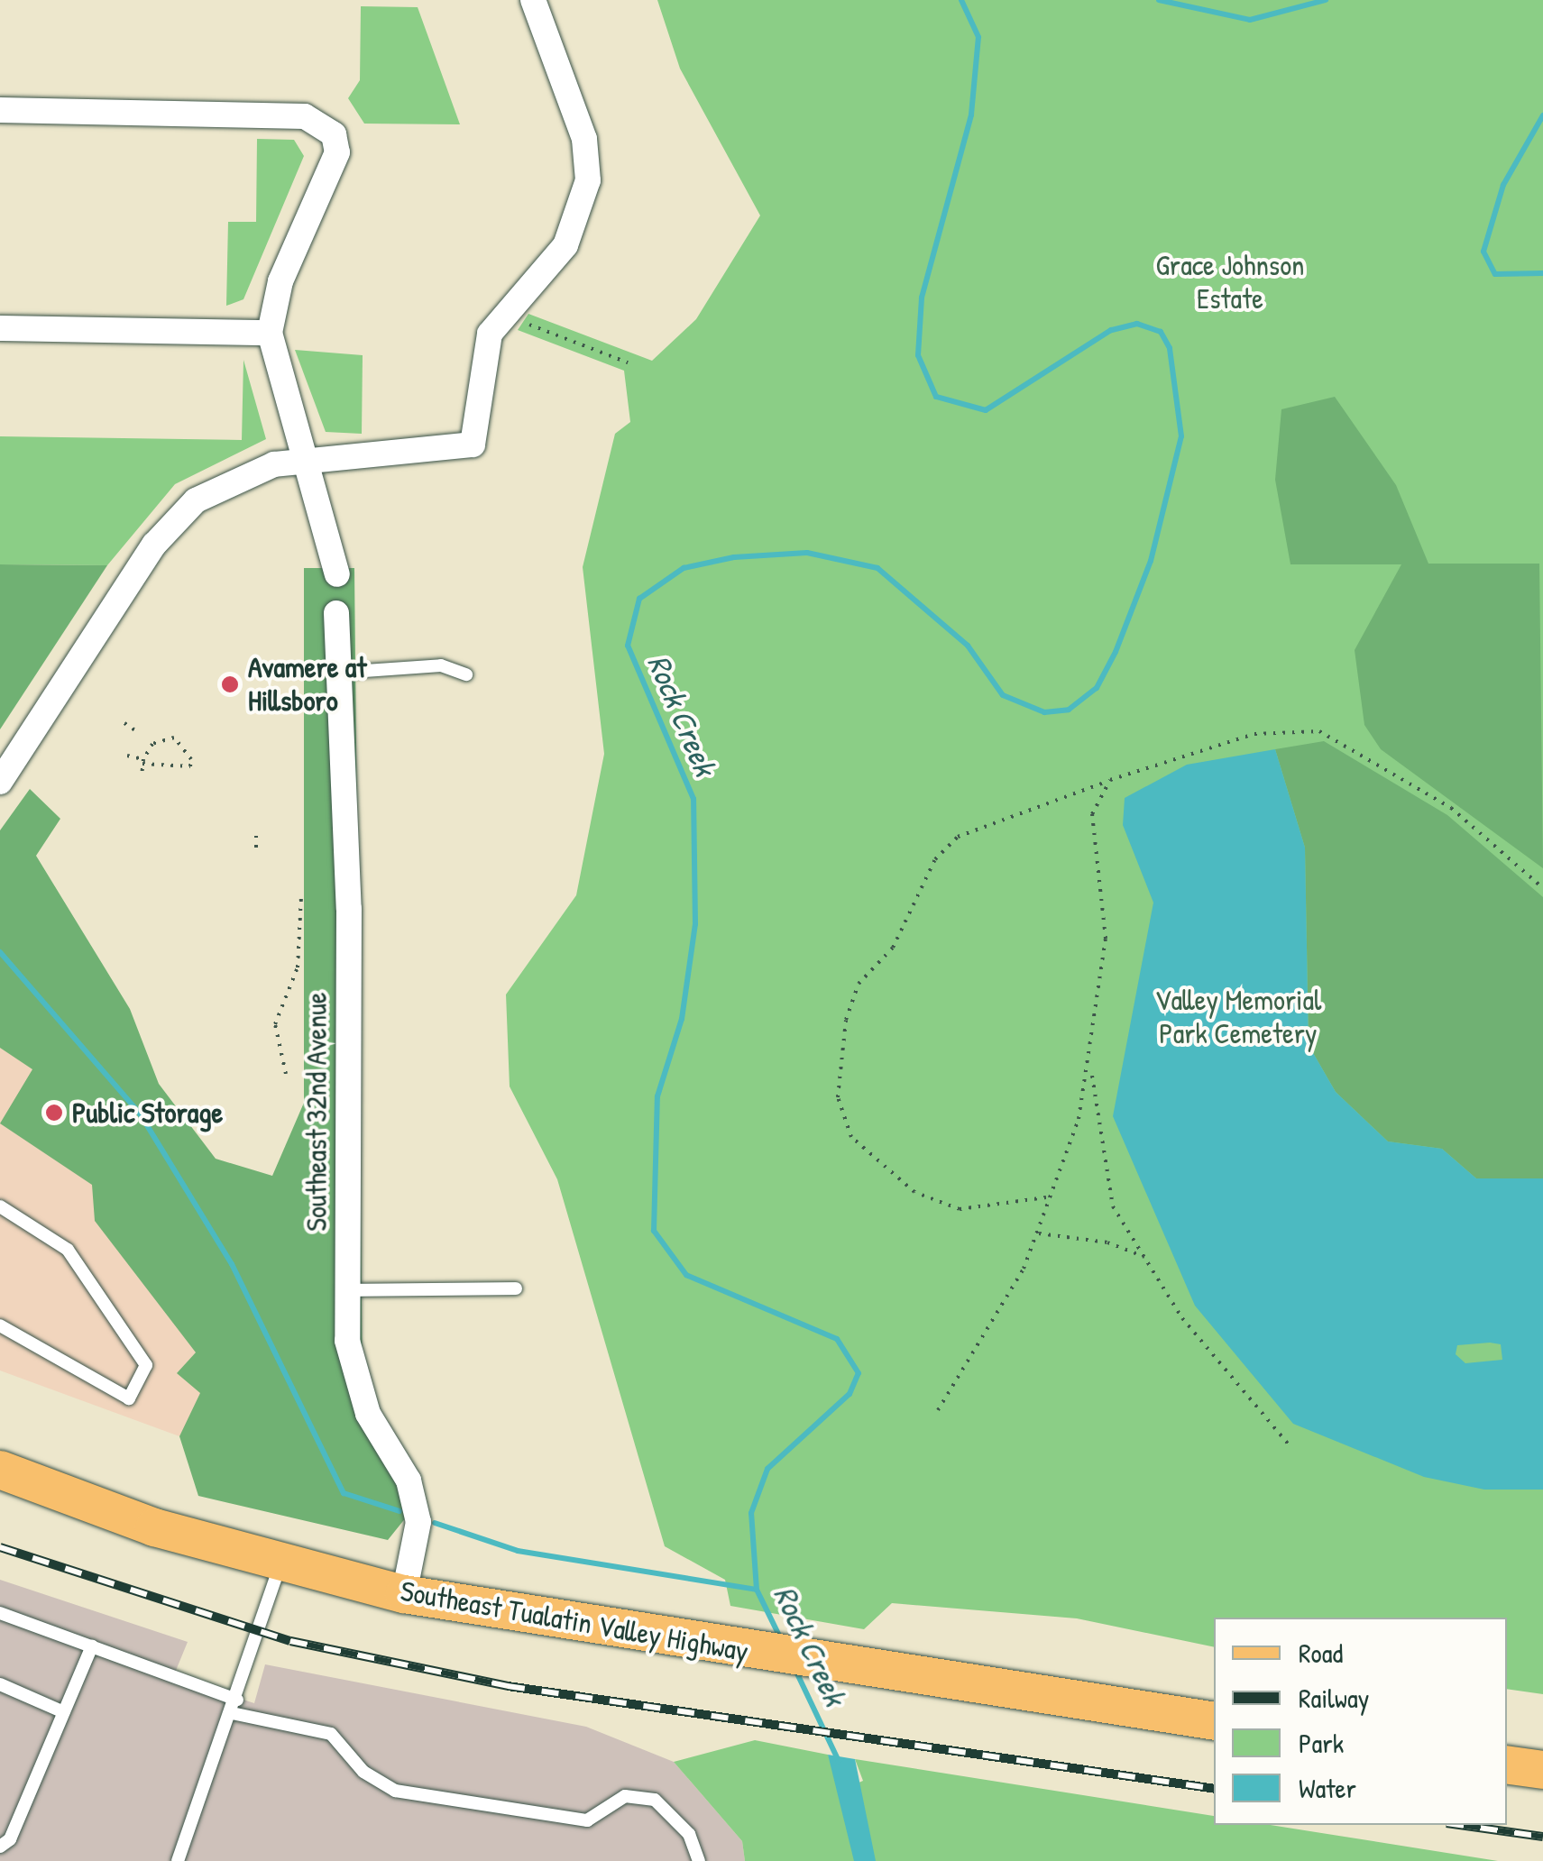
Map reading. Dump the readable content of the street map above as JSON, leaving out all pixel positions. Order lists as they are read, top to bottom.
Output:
{
  "streets": {
    "main road": ["Southeast Tualatin Valley Highway"],
    "street": ["Southeast 32nd Avenue"]
  },
  "crossings": [
    ["Southeast 32nd Avenue", "Southeast Tualatin Valley Highway"]
  ],
  "water": ["Rock Creek"],
  "parks": ["Grace Johnson Estate", "Valley Memorial Park Cemetery"],
  "places": ["Avamere at Hillsboro", "Public Storage"],
  "legend": [
    "Road",
    "Railway",
    "Park",
    "Water"
  ]
}
